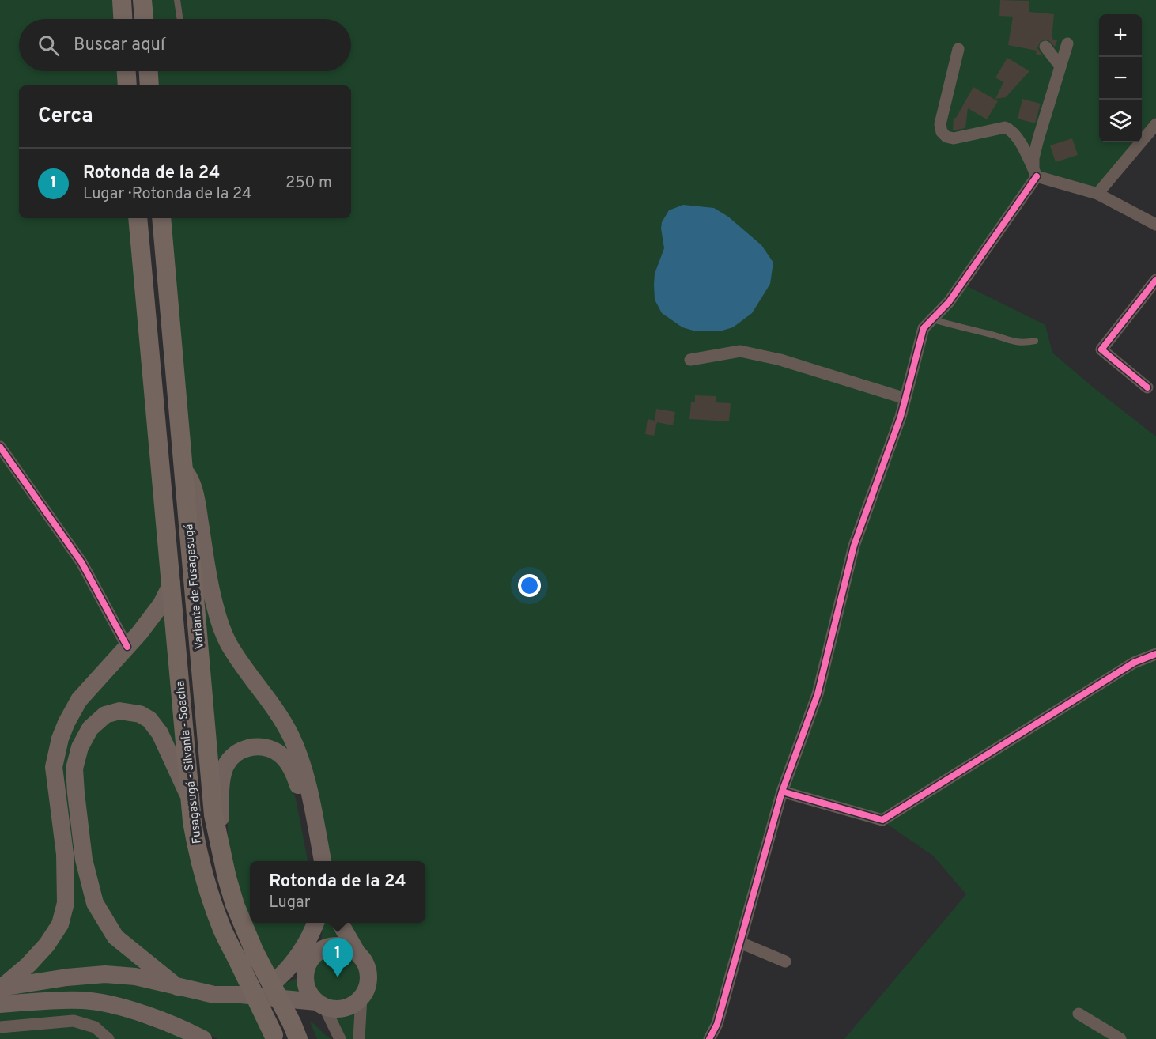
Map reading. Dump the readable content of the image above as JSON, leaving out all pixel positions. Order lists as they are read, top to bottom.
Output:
{
  "streets": {
    "highway": ["Variante de Fusagasugá", "Fusagasugá - Silvania - Soacha"]
  },
  "crossings": [
    ["Variante de Fusagasugá", "Fusagasugá - Silvania - Soacha"]
  ],
  "page": {
    "map_buttons": ["+", "−"],
    "search": "Buscar aquí",
    "heading": "Cerca",
    "list": [
      {
        "mark": "1",
        "name": "Rotonda de la 24",
        "note": "Lugar · Rotonda de la 24",
        "value": "250 m"
      }
    ],
    "popup": ["Rotonda de la 24", "Lugar"],
    "pins": "1"
  }
}
